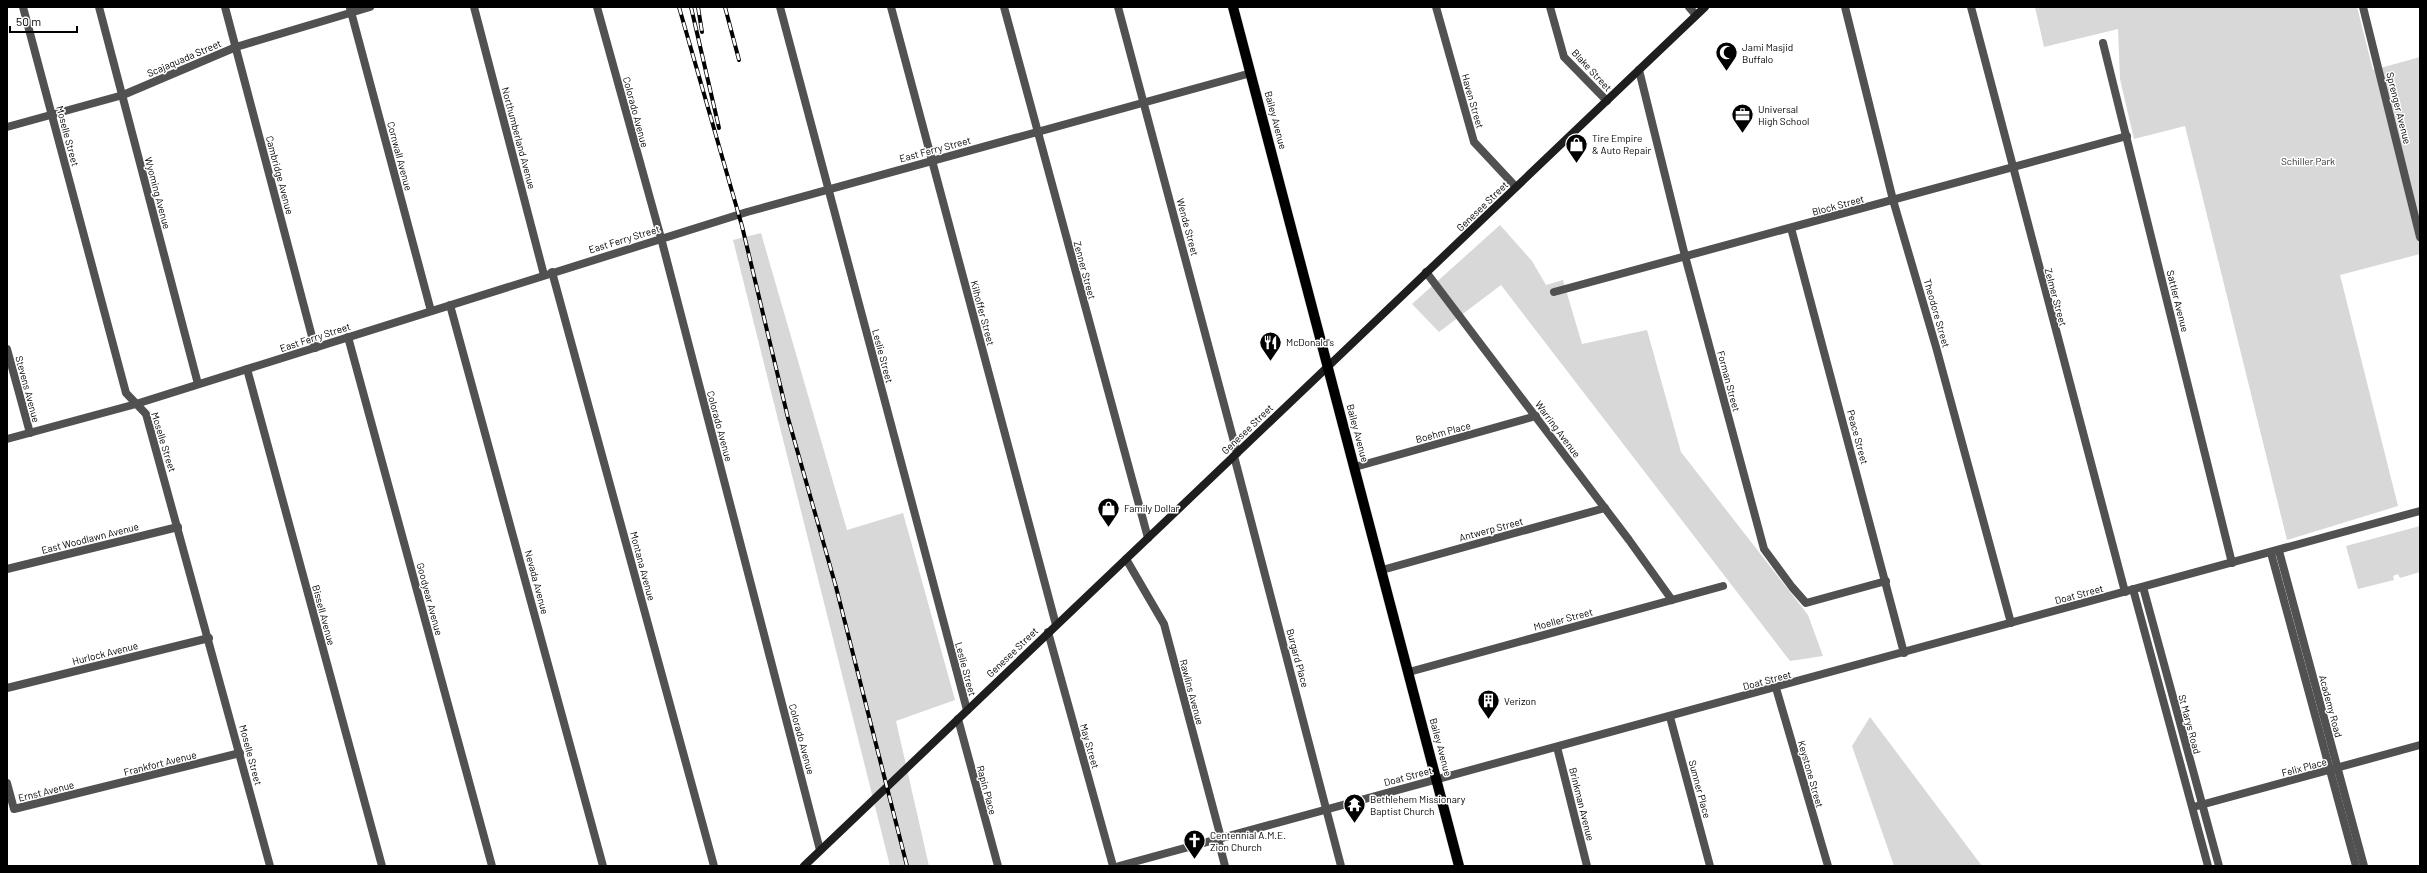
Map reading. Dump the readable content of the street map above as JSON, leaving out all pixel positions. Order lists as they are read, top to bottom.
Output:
{
  "streets": {
    "main road": ["Bailey Avenue", "Genesee Street"],
    "street": [
      "Scajaquada Street",
      "Blake Street",
      "Haven Street",
      "Sprenger Avenue",
      "Colorado Avenue",
      "Moselle Street",
      "Northumberland Avenue",
      "East Ferry Street",
      "Cornwall Avenue",
      "Cambridge Avenue",
      "Wyoming Avenue",
      "Block Street",
      "Wende Street",
      "Zenner Street",
      "Zelmer Street",
      "Sattler Avenue",
      "Kilhoffer Street",
      "Theodore Street",
      "Leslie Street",
      "Forman Street",
      "Stevens Avenue",
      "Warring Avenue",
      "Boehm Place",
      "Peace Street",
      "Antwerp Street",
      "East Woodlawn Avenue",
      "Montana Avenue",
      "Nevada Avenue",
      "Doat Street",
      "Goodyear Avenue",
      "Bissell Avenue",
      "Moeller Street",
      "Hurlock Avenue",
      "Burgard Place",
      "Rawlins Avenue",
      "Academy Road",
      "St Marys Road",
      "May Street",
      "Frankfort Avenue",
      "Felix Place",
      "Keystone Street",
      "Sumner Place",
      "Rapin Place",
      "Ernst Avenue",
      "Brinkman Avenue"
    ]
  },
  "crossings": [
    ["Scajaquada Street", "Moselle Street"],
    ["Scajaquada Street", "Cornwall Avenue"],
    ["Scajaquada Street", "Cambridge Avenue"],
    ["Scajaquada Street", "Wyoming Avenue"],
    ["Blake Street", "Genesee Street"],
    ["Haven Street", "Genesee Street"],
    ["Colorado Avenue", "East Ferry Street"],
    ["Colorado Avenue", "Genesee Street"],
    ["Bailey Avenue", "East Ferry Street"],
    ["Bailey Avenue", "Genesee Street"],
    ["Bailey Avenue", "Boehm Place"],
    ["Bailey Avenue", "Antwerp Street"],
    ["Bailey Avenue", "Doat Street"],
    ["Bailey Avenue", "Moeller Street"],
    ["Moselle Street", "East Ferry Street"],
    ["Moselle Street", "East Woodlawn Avenue"],
    ["Moselle Street", "Hurlock Avenue"],
    ["Moselle Street", "Frankfort Avenue"],
    ["Northumberland Avenue", "East Ferry Street"],
    ["Northumberland Avenue", "Montana Avenue"],
    ["East Ferry Street", "Cornwall Avenue"],
    ["East Ferry Street", "Cambridge Avenue"],
    ["East Ferry Street", "Wyoming Avenue"],
    ["East Ferry Street", "Wende Street"],
    ["East Ferry Street", "Zenner Street"],
    ["East Ferry Street", "Kilhoffer Street"],
    ["East Ferry Street", "Leslie Street"],
    ["East Ferry Street", "Stevens Avenue"],
    ["East Ferry Street", "Montana Avenue"],
    ["East Ferry Street", "Nevada Avenue"],
    ["East Ferry Street", "Goodyear Avenue"],
    ["East Ferry Street", "Bissell Avenue"],
    ["Block Street", "Zelmer Street"],
    ["Block Street", "Sattler Avenue"],
    ["Block Street", "Theodore Street"],
    ["Block Street", "Forman Street"],
    ["Block Street", "Peace Street"],
    ["Genesee Street", "Wende Street"],
    ["Genesee Street", "Zenner Street"],
    ["Genesee Street", "Kilhoffer Street"],
    ["Genesee Street", "Leslie Street"],
    ["Genesee Street", "Forman Street"],
    ["Genesee Street", "Warring Avenue"],
    ["Genesee Street", "Burgard Place"],
    ["Genesee Street", "Rawlins Avenue"],
    ["Genesee Street", "May Street"],
    ["Genesee Street", "Rapin Place"],
    ["Wende Street", "Burgard Place"],
    ["Zelmer Street", "Doat Street"],
    ["Sattler Avenue", "Doat Street"],
    ["Theodore Street", "Doat Street"],
    ["Forman Street", "Peace Street"],
    ["Warring Avenue", "Boehm Place"],
    ["Warring Avenue", "Antwerp Street"],
    ["Warring Avenue", "Moeller Street"],
    ["Peace Street", "Doat Street"],
    ["Doat Street", "Burgard Place"],
    ["Doat Street", "Rawlins Avenue"],
    ["Doat Street", "Academy Road"],
    ["Doat Street", "St Marys Road"],
    ["Doat Street", "Keystone Street"],
    ["Doat Street", "Sumner Place"],
    ["Doat Street", "Brinkman Avenue"],
    ["Academy Road", "Felix Place"],
    ["St Marys Road", "Felix Place"],
    ["Frankfort Avenue", "Ernst Avenue"]
  ],
  "parks": ["Schiller Park"],
  "places": {
    "mosque": ["Jami Masjid Buffalo"],
    "office": ["Universal High School"],
    "shop": ["Tire Empire & Auto Repair", "Family Dollar"],
    "restaurant": ["McDonald's"],
    "building": ["Verizon"],
    "temple": ["Bethlehem Missionary Baptist Church"],
    "church": ["Centennial A.M.E. Zion Church"]
  },
  "scale_bar": "50 m"
}
